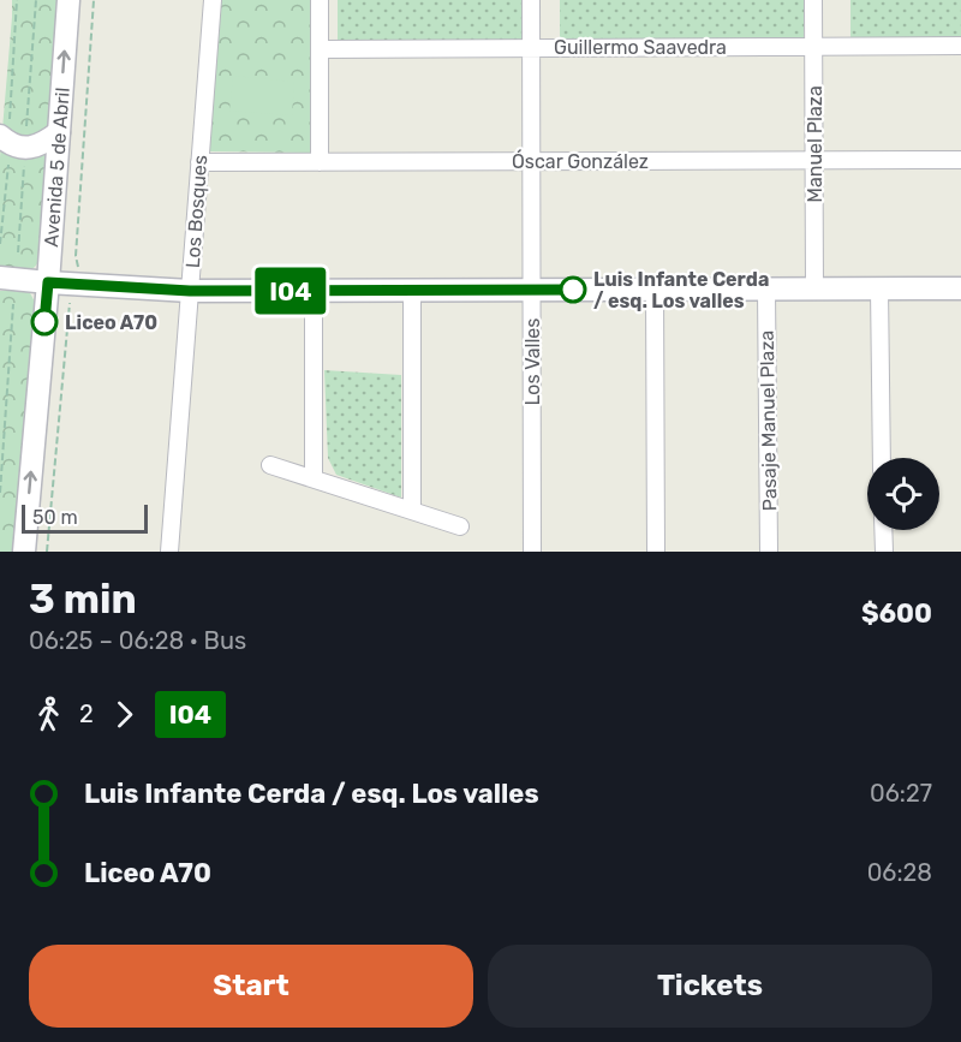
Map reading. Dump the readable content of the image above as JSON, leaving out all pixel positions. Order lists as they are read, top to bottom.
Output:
{
  "streets": {
    "street": [
      "Guillermo Saavedra",
      "Manuel Plaza",
      "Óscar González",
      "Avenida 5 de Abril",
      "Los Bosques",
      "Los Valles",
      "Pasaje Manuel Plaza"
    ]
  },
  "crossings": [
    ["Guillermo Saavedra", "Manuel Plaza"],
    ["Guillermo Saavedra", "Los Valles"],
    ["Manuel Plaza", "Óscar González"],
    ["Óscar González", "Los Bosques"],
    ["Óscar González", "Los Valles"]
  ],
  "one_way": ["Avenida 5 de Abril"],
  "places": ["Luis Infante Cerda / esq. Los valles", "Liceo A70"],
  "lines": ["bus line I04"],
  "scale_bar": "50 m",
  "page": {
    "on_map": "I04",
    "scale": "50 m",
    "heading": ["3 min", "06:25 – 06:28 · Bus", "$600"],
    "legs": ["2", "I04"],
    "list": [
      {
        "name": "Luis Infante Cerda / esq. Los valles",
        "value": "06:27"
      },
      {
        "name": "Liceo A70",
        "value": "06:28"
      }
    ],
    "buttons": ["Start", "Tickets"]
  }
}
